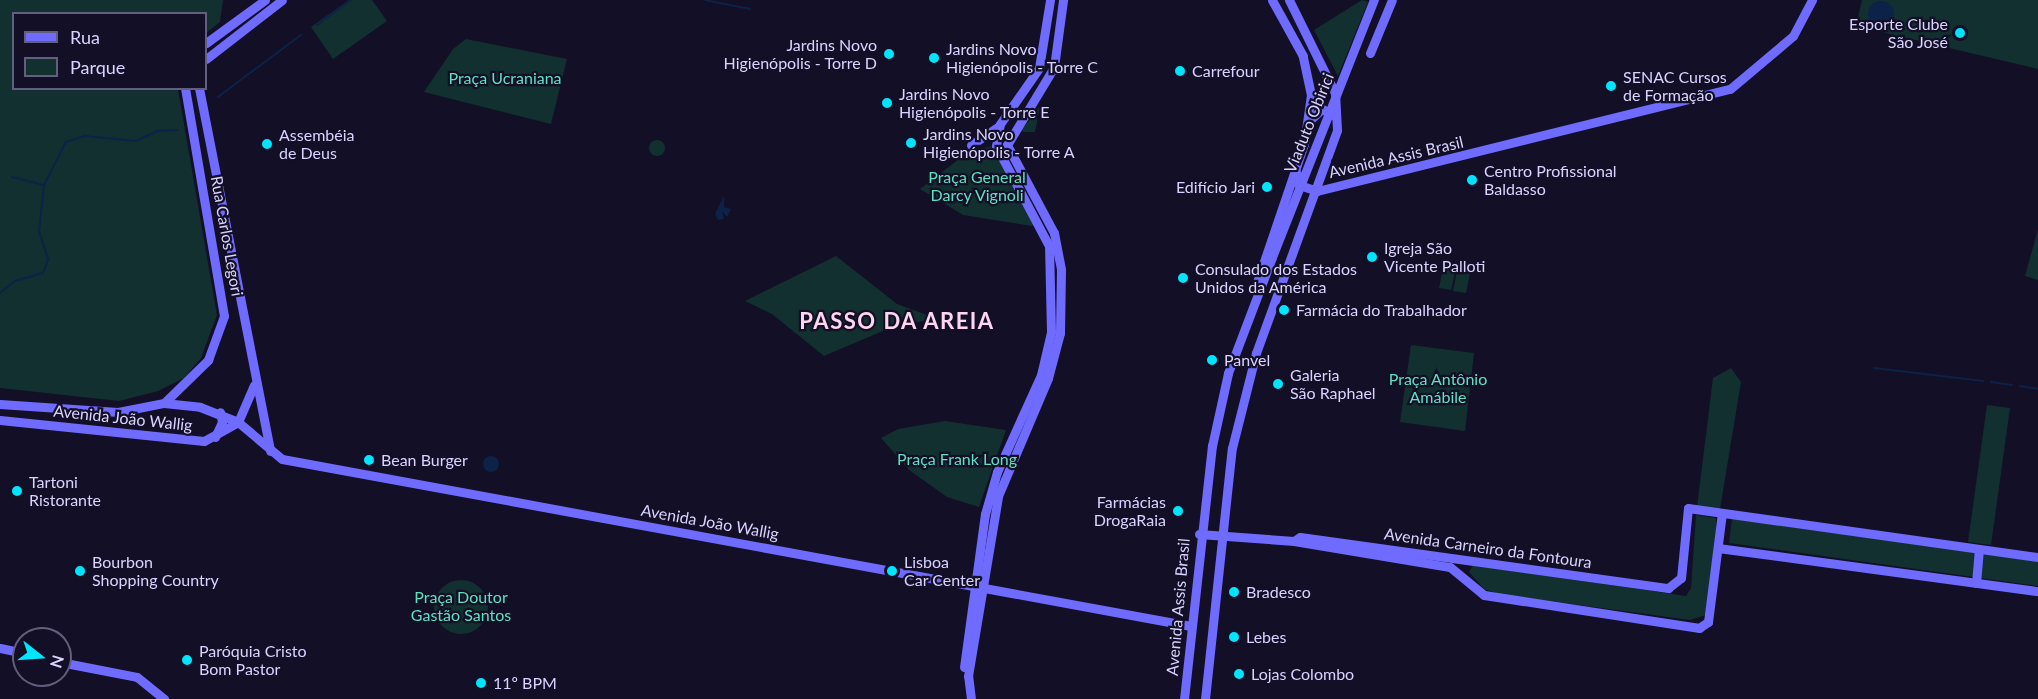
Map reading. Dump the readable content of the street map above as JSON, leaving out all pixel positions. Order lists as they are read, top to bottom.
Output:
{
  "streets": {
    "main road": [
      "Viaduto Obirici",
      "Avenida Assis Brasil",
      "Rua Carlos Legori",
      "Avenida João Wallig",
      "Avenida Carneiro da Fontoura"
    ]
  },
  "crossings": [
    ["Viaduto Obirici", "Avenida Assis Brasil"],
    ["Avenida Assis Brasil", "Avenida João Wallig"],
    ["Avenida Assis Brasil", "Avenida Carneiro da Fontoura"],
    ["Rua Carlos Legori", "Avenida João Wallig"]
  ],
  "districts": ["PASSO DA AREIA"],
  "parks": [
    "Praça Ucraniana",
    "Praça General Darcy Vignoli",
    "Praça Antônio Amábile",
    "Praça Frank Long",
    "Praça Doutor Gastão Santos"
  ],
  "places": [
    "Esporte Clube São José",
    "Jardins Novo Higienópolis - Torre D",
    "Jardins Novo Higienópolis - Torre C",
    "Carrefour",
    "SENAC Cursos de Formação",
    "Jardins Novo Higienópolis - Torre E",
    "Jardins Novo Higienópolis - Torre A",
    "Assembéia de Deus",
    "Centro Profissional Baldasso",
    "Edifício Jari",
    "Igreja São Vicente Palloti",
    "Consulado dos Estados Unidos da América",
    "Farmácia do Trabalhador",
    "Panvel",
    "Galeria São Raphael",
    "Bean Burger",
    "Tartoni Ristorante",
    "Farmácias DrogaRaia",
    "Bourbon Shopping Country",
    "Lisboa Car Center",
    "Bradesco",
    "Lebes",
    "Paróquia Cristo Bom Pastor",
    "Lojas Colombo",
    "11º BPM"
  ],
  "legend": ["Rua", "Parque"],
  "north": "right"
}
